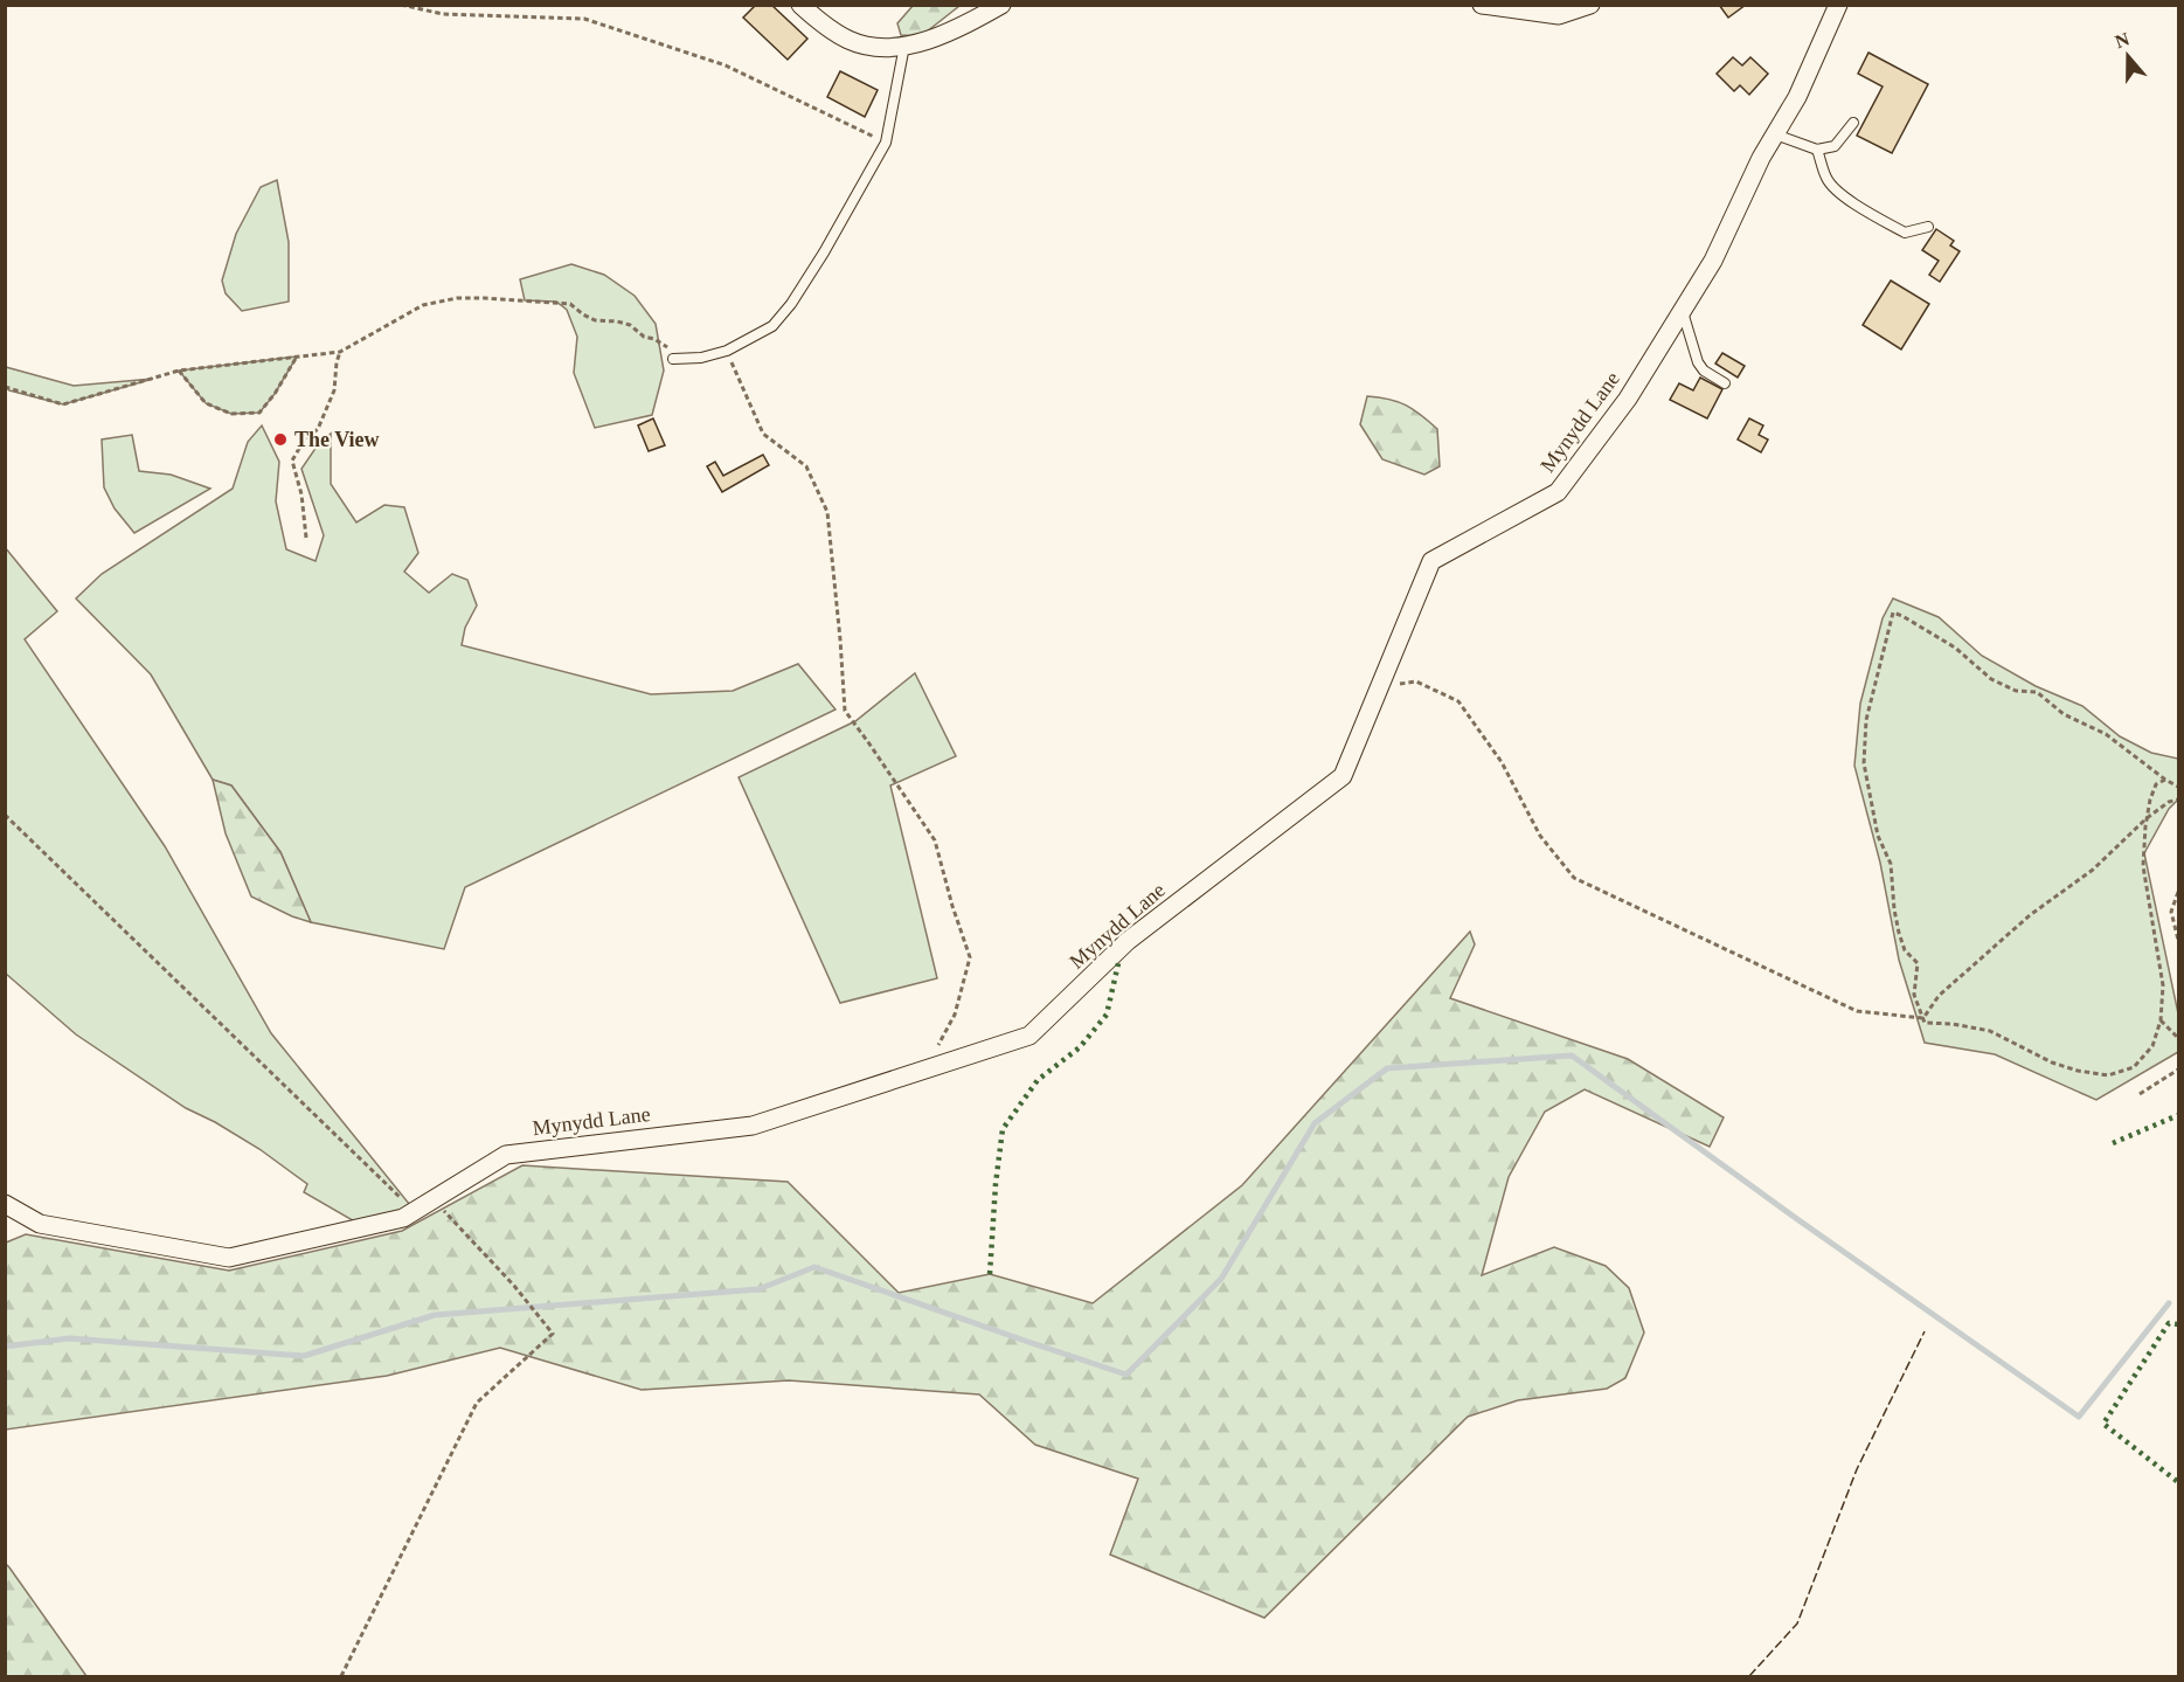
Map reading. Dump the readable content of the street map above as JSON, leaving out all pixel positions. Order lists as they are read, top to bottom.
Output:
{
  "streets": {
    "street": ["Mynydd Lane"]
  },
  "places": ["The View"],
  "north": "top"
}
